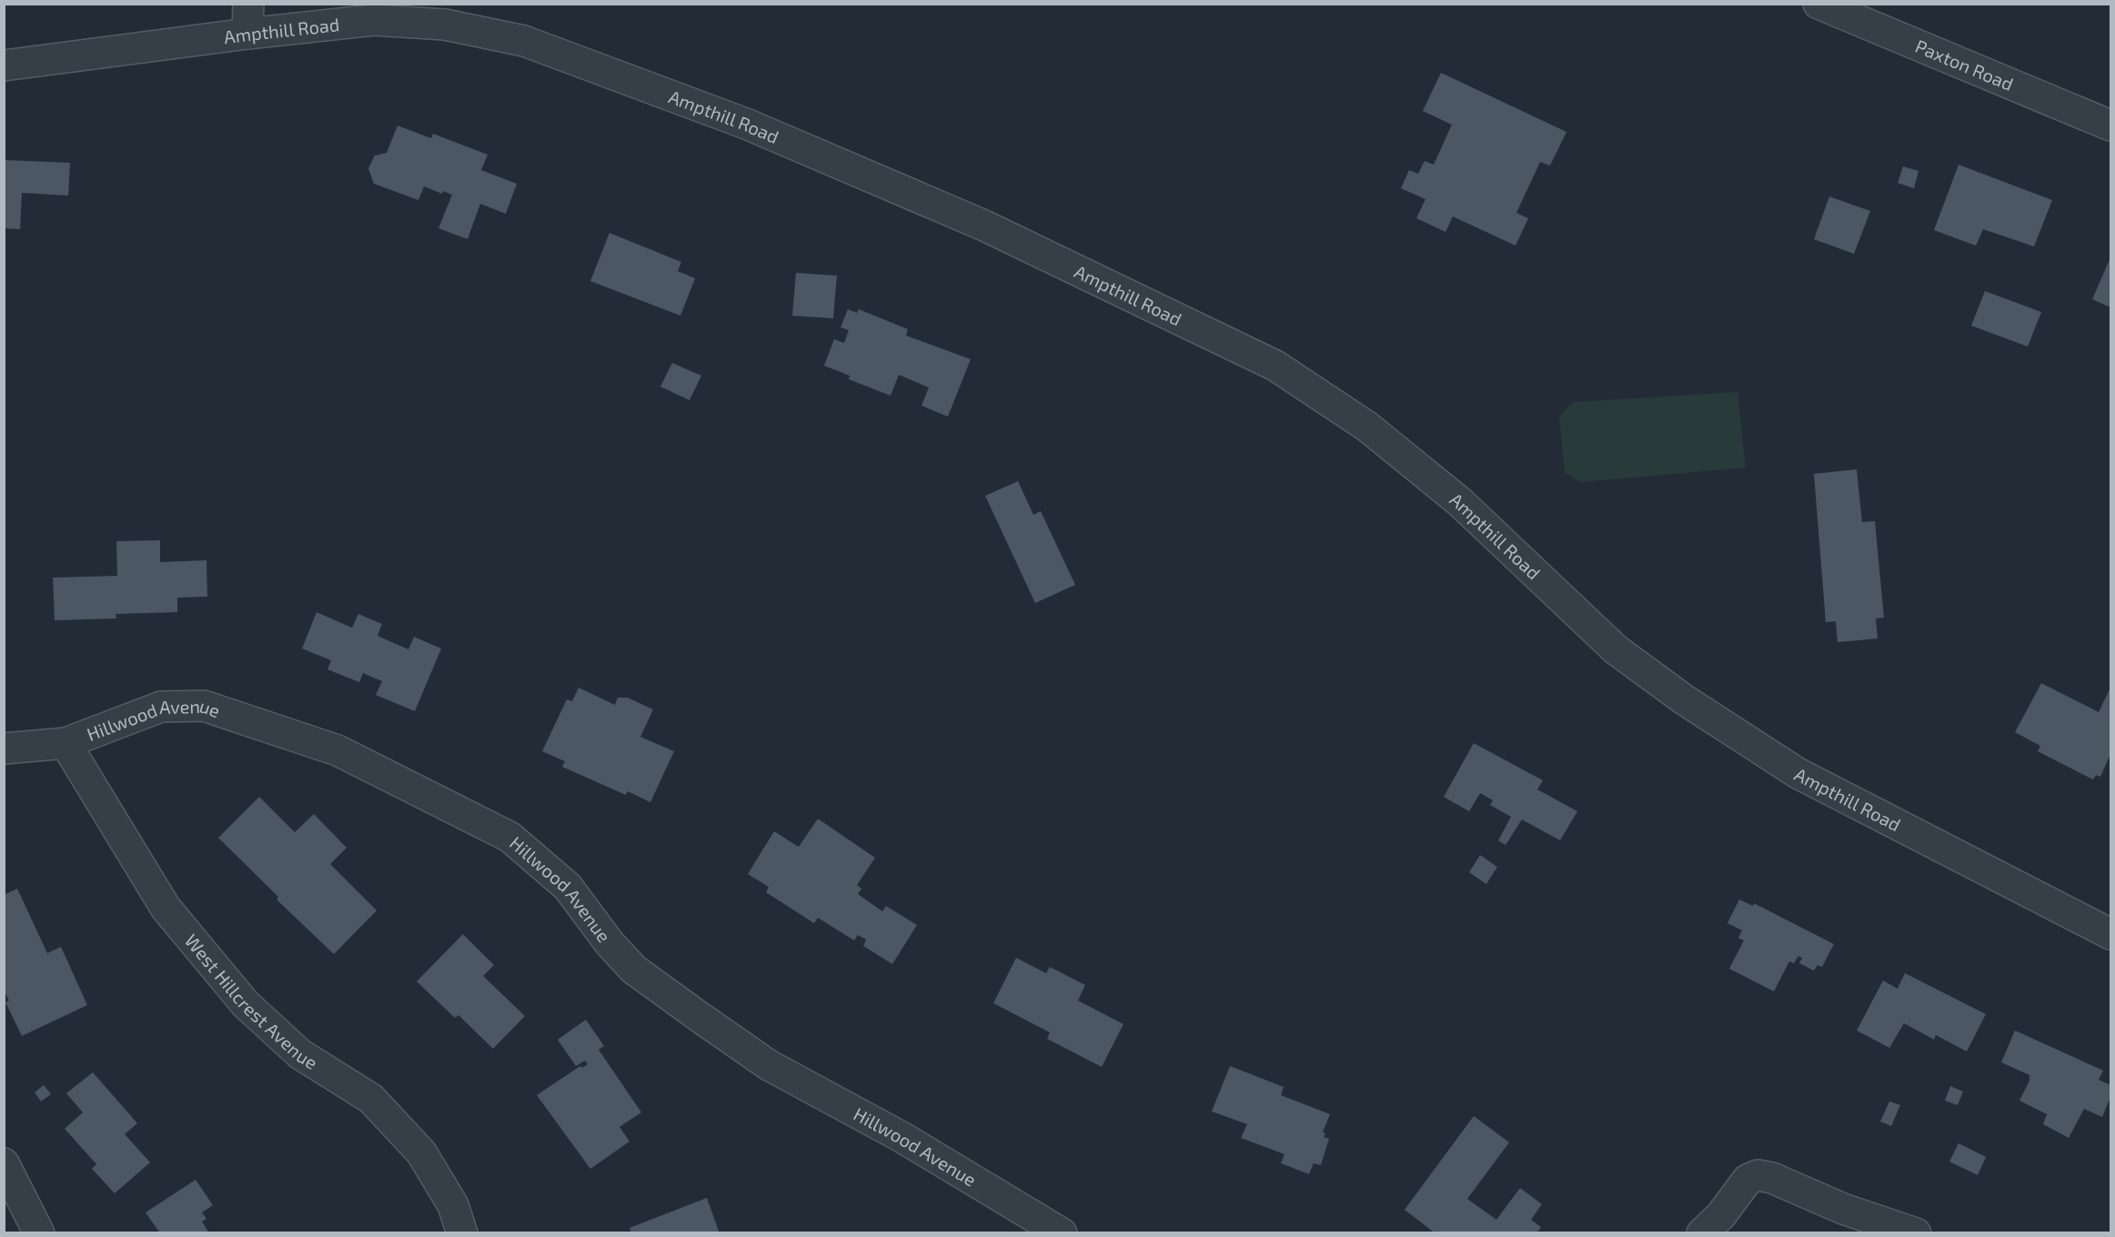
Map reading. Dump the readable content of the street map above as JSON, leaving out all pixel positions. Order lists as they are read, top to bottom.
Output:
{
  "streets": {
    "street": [
      "Ampthill Road",
      "Paxton Road",
      "Hillwood Avenue",
      "West Hillcrest Avenue"
    ]
  },
  "crossings": [
    ["Hillwood Avenue", "West Hillcrest Avenue"]
  ]
}
